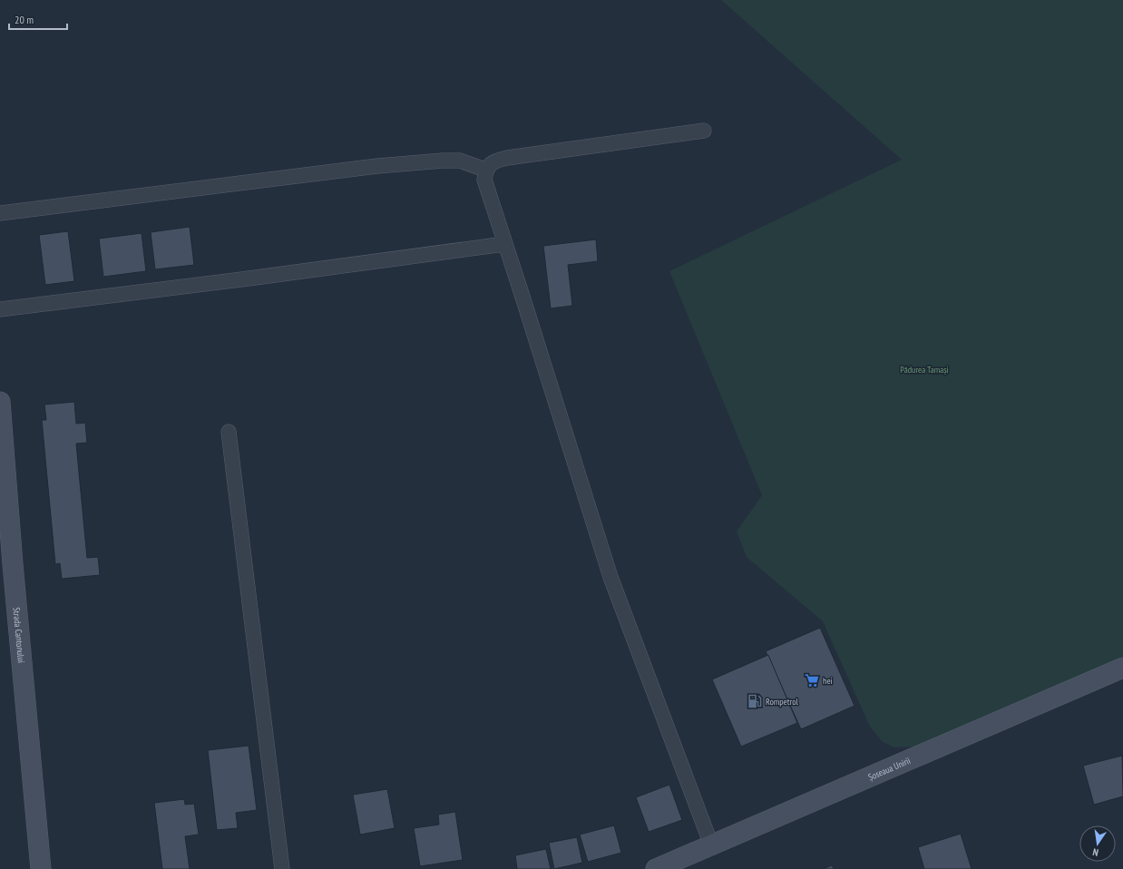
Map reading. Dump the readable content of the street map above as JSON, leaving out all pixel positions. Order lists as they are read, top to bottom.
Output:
{
  "streets": {
    "main road": ["Strada Cantonului", "Șoseaua Unirii"]
  },
  "parks": ["Pădurea Tamași"],
  "places": {
    "supermarket": ["hei"],
    "fuel station": ["Rompetrol"]
  },
  "scale_bar": "20 m",
  "north": "bottom"
}
